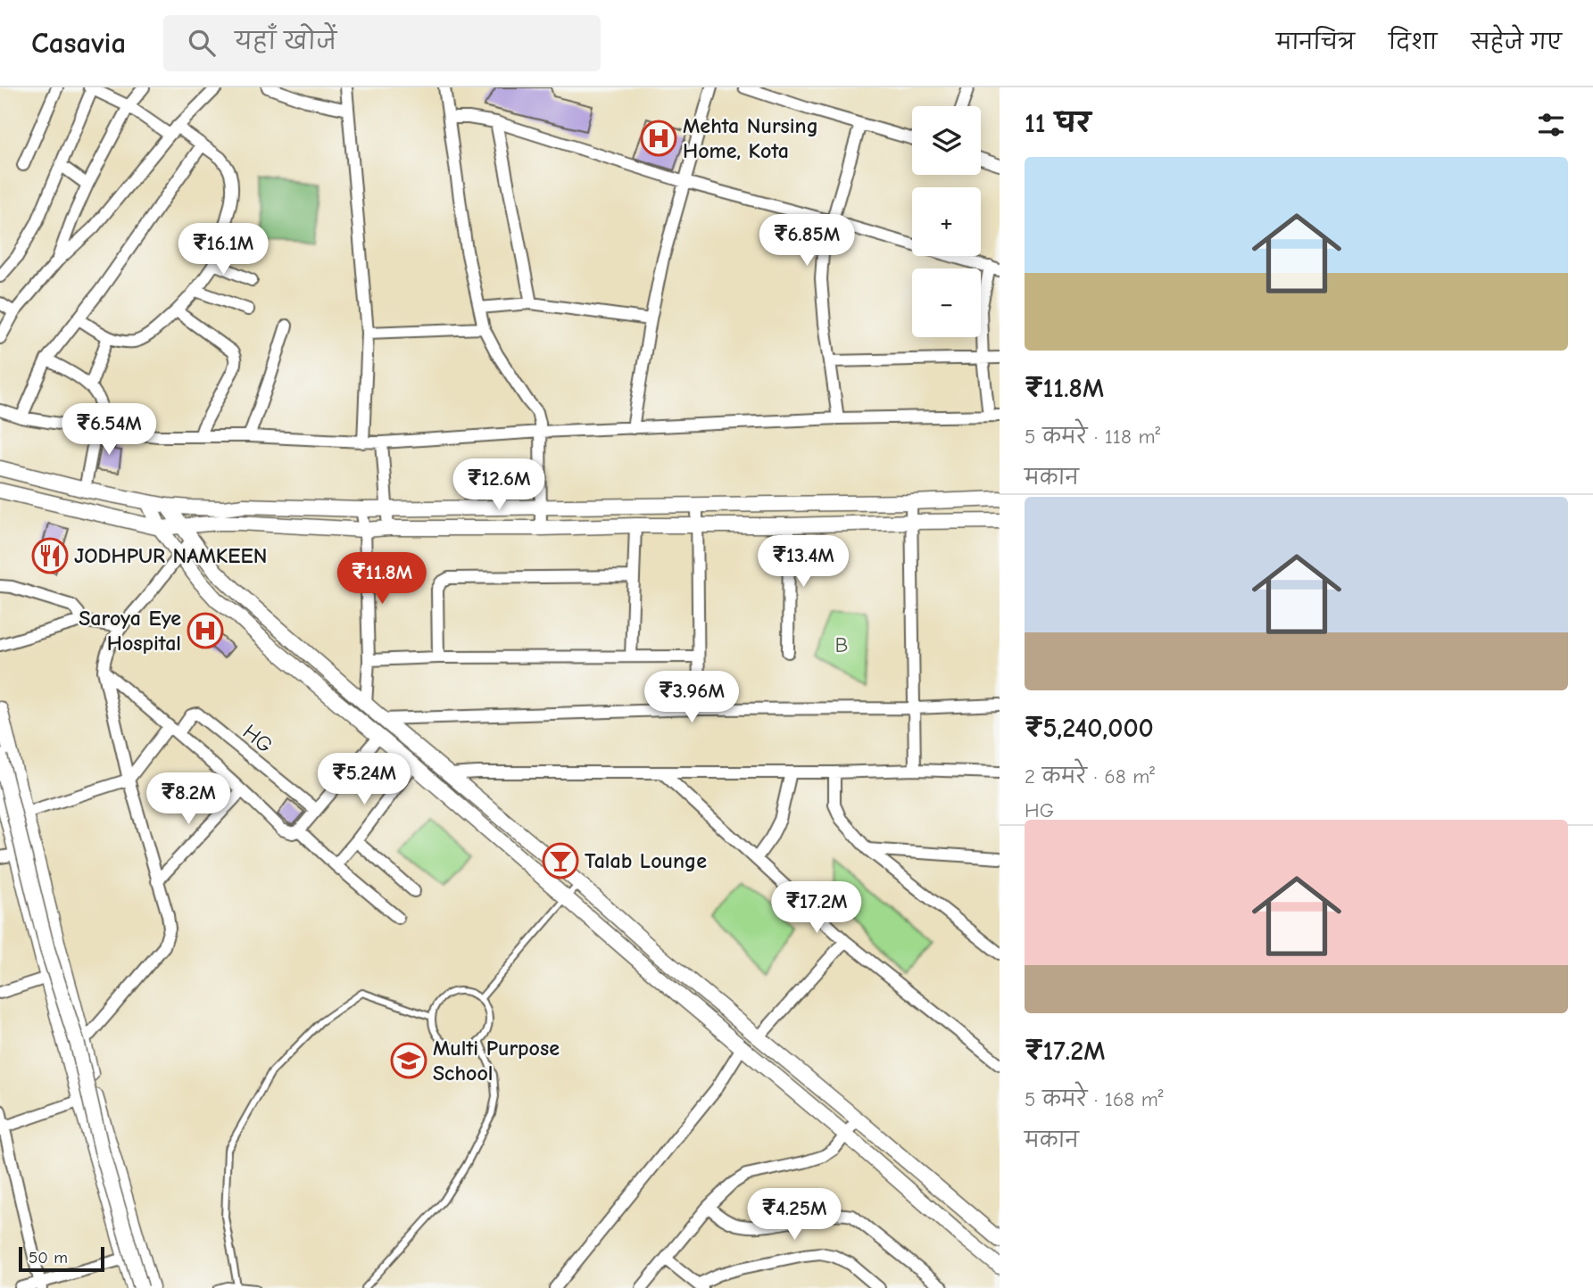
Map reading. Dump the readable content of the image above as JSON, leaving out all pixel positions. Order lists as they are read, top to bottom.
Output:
{
  "streets": {
    "street": ["HG"]
  },
  "parks": ["B"],
  "places": {
    "hospital": ["Mehta Nursing Home, Kota", "Saroya Eye Hospital"],
    "restaurant": ["JODHPUR NAMKEEN"],
    "bar": ["Talab Lounge"],
    "school or university": ["Multi Purpose School"]
  },
  "scale_bar": "50 m",
  "page": {
    "header": "Casavia",
    "search": "यहाँ खोजें",
    "nav": ["मानचित्र", "दिशा", "सहेजे गए"],
    "heading": "11 घर",
    "map_buttons": ["+", "−"],
    "list": [
      {
        "name": "₹11.8M",
        "note": "5 कमरे · 118 m² · मकान"
      },
      {
        "name": "₹5,240,000",
        "note": "2 कमरे · 68 m² · HG"
      },
      {
        "name": "₹17.2M",
        "note": "5 कमरे · 168 m² · मकान"
      }
    ],
    "price": [
      "₹6.85M",
      "₹16.1M",
      "₹6.54M",
      "₹12.6M",
      "₹13.4M",
      "₹11.8M",
      "₹3.96M",
      "₹5.24M",
      "₹8.2M",
      "₹17.2M",
      "₹4.25M"
    ],
    "scale": "50 m"
  }
}
